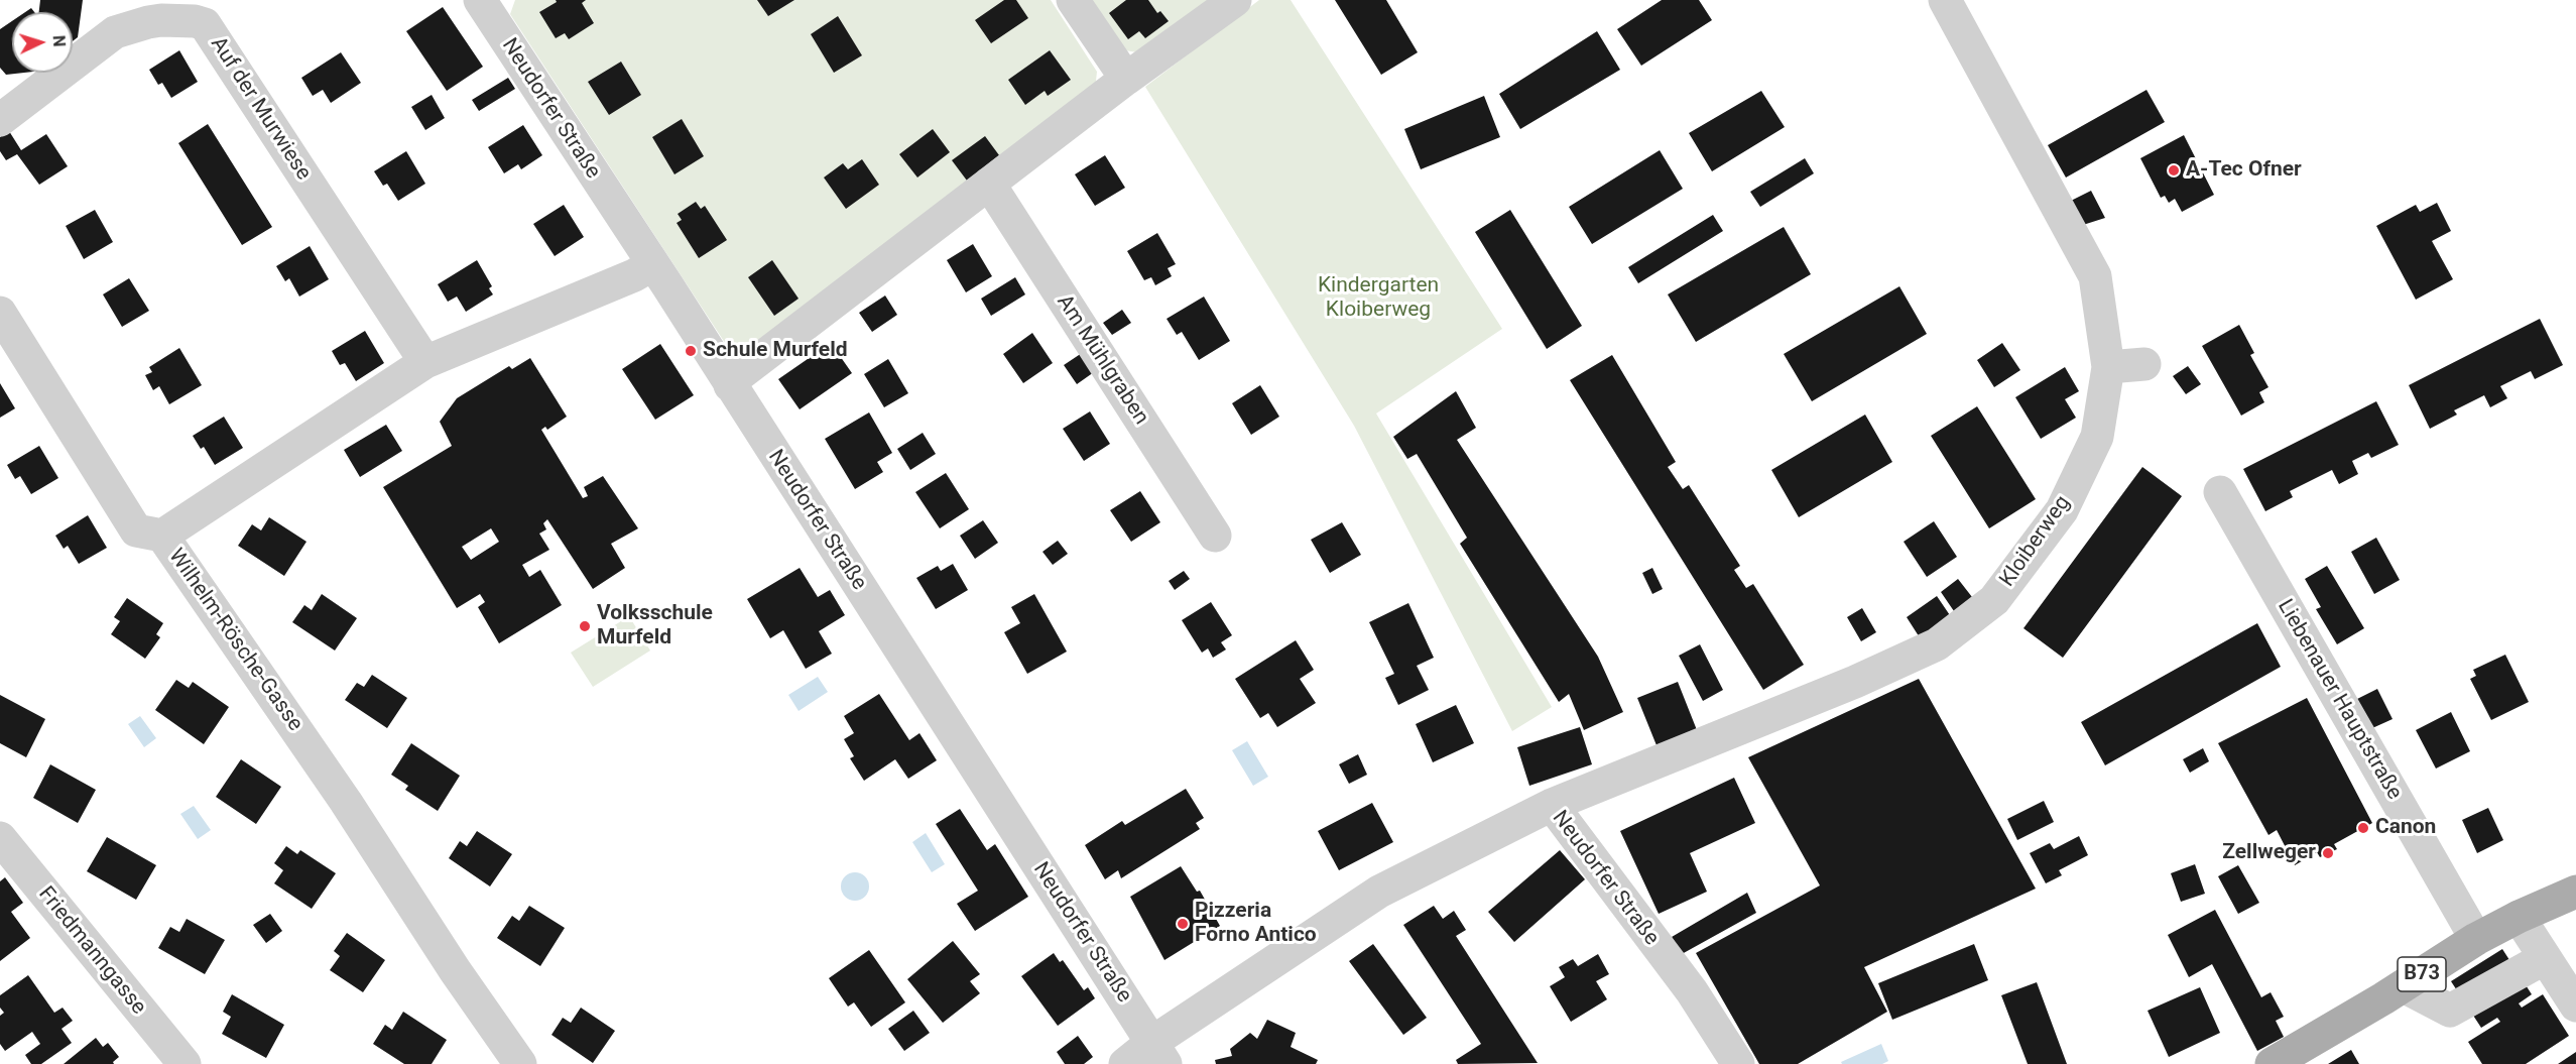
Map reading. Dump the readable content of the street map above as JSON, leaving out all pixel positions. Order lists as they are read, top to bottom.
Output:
{
  "streets": {
    "main road": ["B73"],
    "street": [
      "Auf der Murwiese",
      "Neudorfer Straße",
      "Am Mühlgraben",
      "Kloiberweg",
      "Wilhelm-Rösche-Gasse",
      "Liebenauer Hauptstraße",
      "Friedmanngasse"
    ]
  },
  "crossings": [
    ["Auf der Murwiese", "Wilhelm-Rösche-Gasse"],
    ["Neudorfer Straße", "Kloiberweg"],
    ["Neudorfer Straße", "Wilhelm-Rösche-Gasse"],
    ["Liebenauer Hauptstraße", "B73"]
  ],
  "parks": ["Kindergarten Kloiberweg"],
  "places": [
    "A-Tec Ofner",
    "Schule Murfeld",
    "Volksschule Murfeld",
    "Canon",
    "Zellweger",
    "Pizzeria Forno Antico"
  ],
  "north": "right"
}
